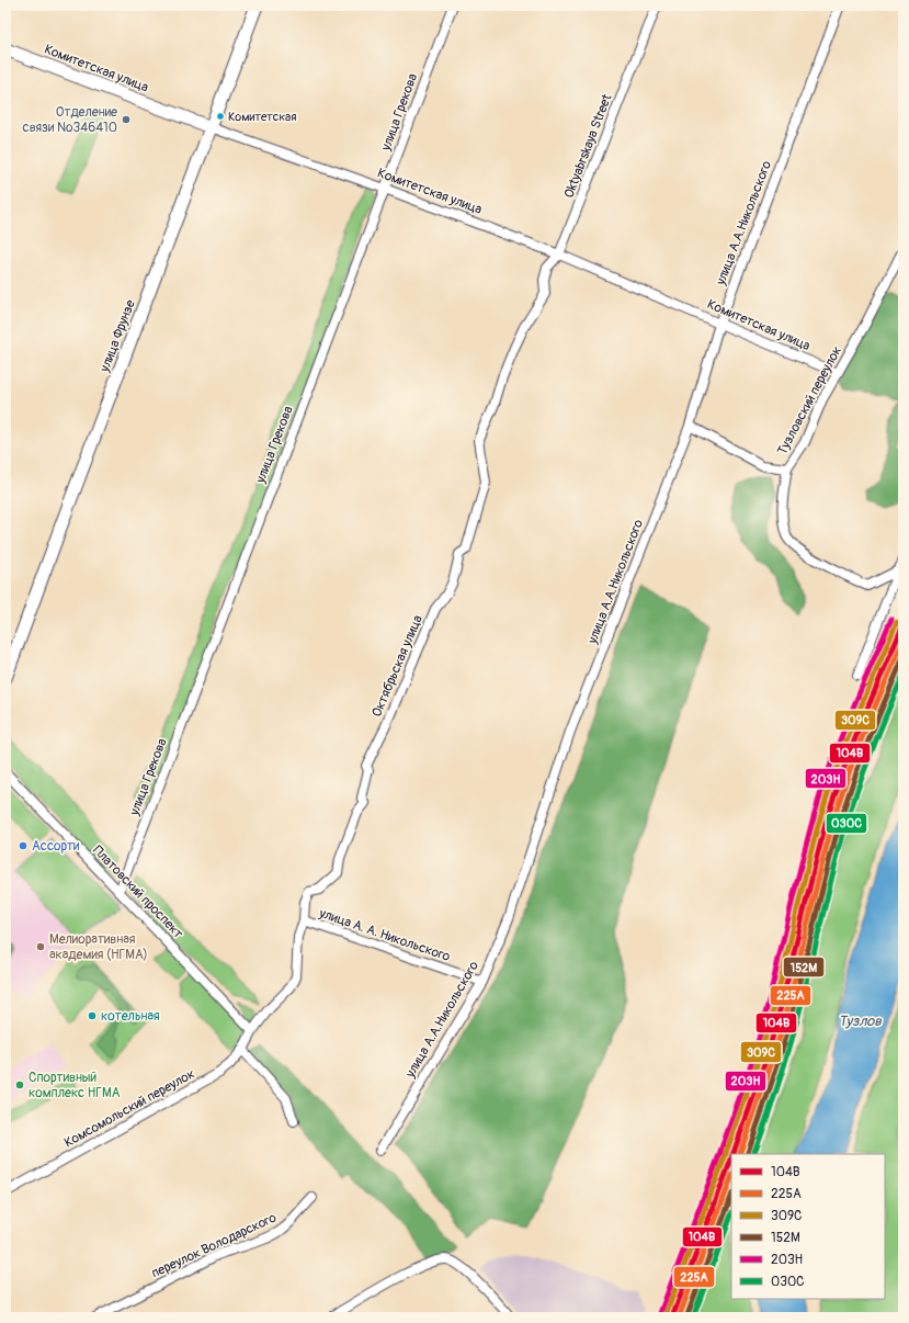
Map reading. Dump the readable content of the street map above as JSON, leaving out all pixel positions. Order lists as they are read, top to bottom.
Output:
{
  "streets": {
    "street": [
      "Комитетская улица",
      "улица Грекова",
      "Oktyabrskaya Street",
      "улица А.А.Никольского",
      "улица Фрунзе",
      "Тузловский переулок",
      "Платовский проспект",
      "улица А. А. Никольского",
      "Комсомольский переулок",
      "переулок Володарского"
    ]
  },
  "crossings": [
    ["Комитетская улица", "улица Грекова"],
    ["Комитетская улица", "Oktyabrskaya Street"],
    ["Комитетская улица", "улица А.А.Никольского"],
    ["Комитетская улица", "улица Фрунзе"],
    ["Комитетская улица", "Тузловский переулок"],
    ["улица Грекова", "Платовский проспект"],
    ["Oktyabrskaya Street", "улица А. А. Никольского"],
    ["улица А.А.Никольского", "Тузловский переулок"],
    ["улица А.А.Никольского", "улица А. А. Никольского"],
    ["Платовский проспект", "Комсомольский переулок"]
  ],
  "water": ["Тузлов"],
  "places": [
    "Комитетская",
    "Отделение связи №346410",
    "Ассорти",
    "Мелиоративная академия (НГМА)",
    "котельная",
    "Спортивный комплекс НГМА"
  ],
  "lines": [
    "transit line 203Н",
    "transit line 309С",
    "transit line 104В",
    "transit line 225А",
    "transit line 152М",
    "transit line 030C"
  ],
  "legend": [
    "104В",
    "225А",
    "309С",
    "152М",
    "203Н",
    "030C"
  ]
}
